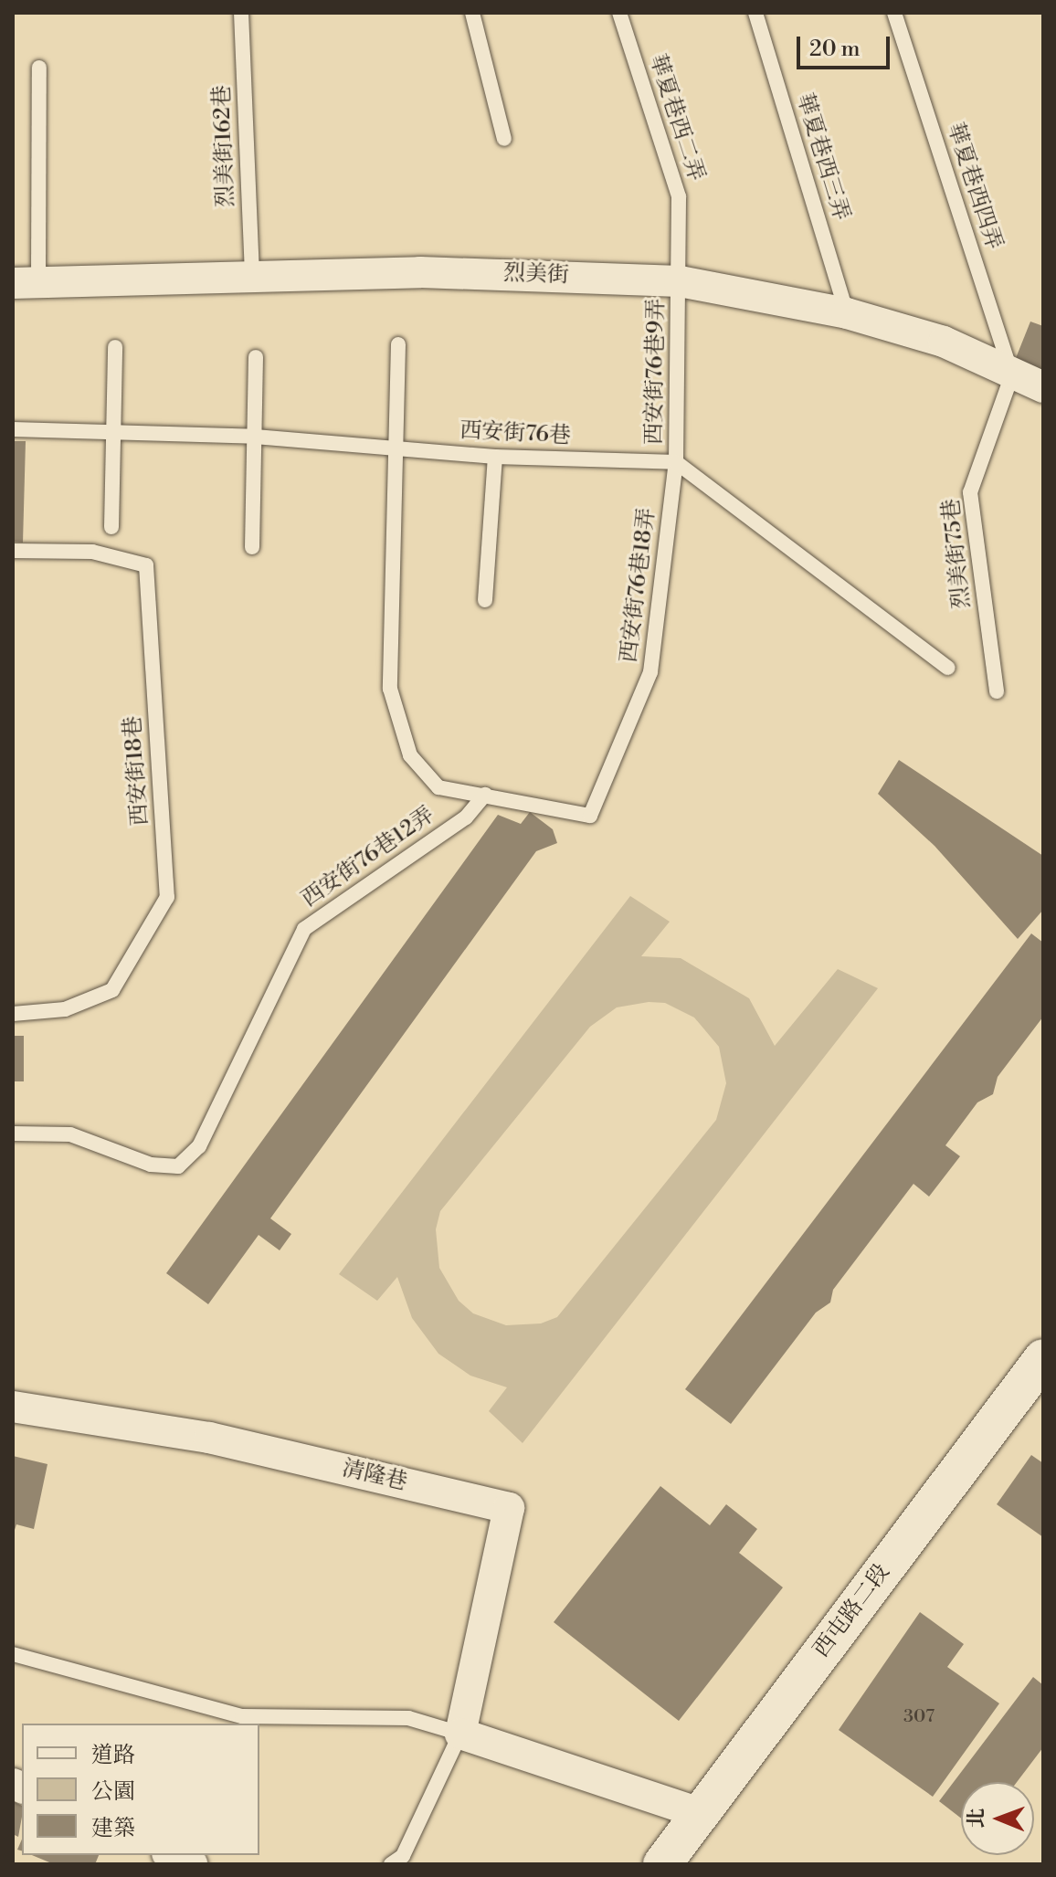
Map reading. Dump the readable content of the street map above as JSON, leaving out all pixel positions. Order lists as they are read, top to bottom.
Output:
{
  "streets": {
    "street": ["烈美街", "清隆巷", "西屯路二段"],
    "lane": [
      "華夏巷西二弄",
      "烈美街162巷",
      "華夏巷西三弄",
      "華夏巷西四弄",
      "西安街76巷9弄",
      "西安街76巷",
      "烈美街75巷",
      "西安街76巷18弄",
      "西安街18巷",
      "西安街76巷12弄"
    ]
  },
  "crossings": [
    ["華夏巷西二弄", "烈美街"],
    ["華夏巷西二弄", "西安街76巷9弄"],
    ["烈美街162巷", "烈美街"],
    ["華夏巷西三弄", "烈美街"],
    ["華夏巷西四弄", "烈美街"],
    ["華夏巷西四弄", "烈美街75巷"],
    ["烈美街", "西安街76巷9弄"],
    ["烈美街", "烈美街75巷"],
    ["西安街76巷9弄", "西安街76巷"],
    ["西安街76巷9弄", "西安街76巷18弄"],
    ["西安街76巷", "西安街76巷18弄"],
    ["西安街76巷", "西安街76巷12弄"],
    ["西安街76巷18弄", "西安街76巷12弄"]
  ],
  "house_numbers": ["307"],
  "legend": ["道路", "公園", "建築"],
  "scale_bar": "20 m",
  "north": "left"
}
